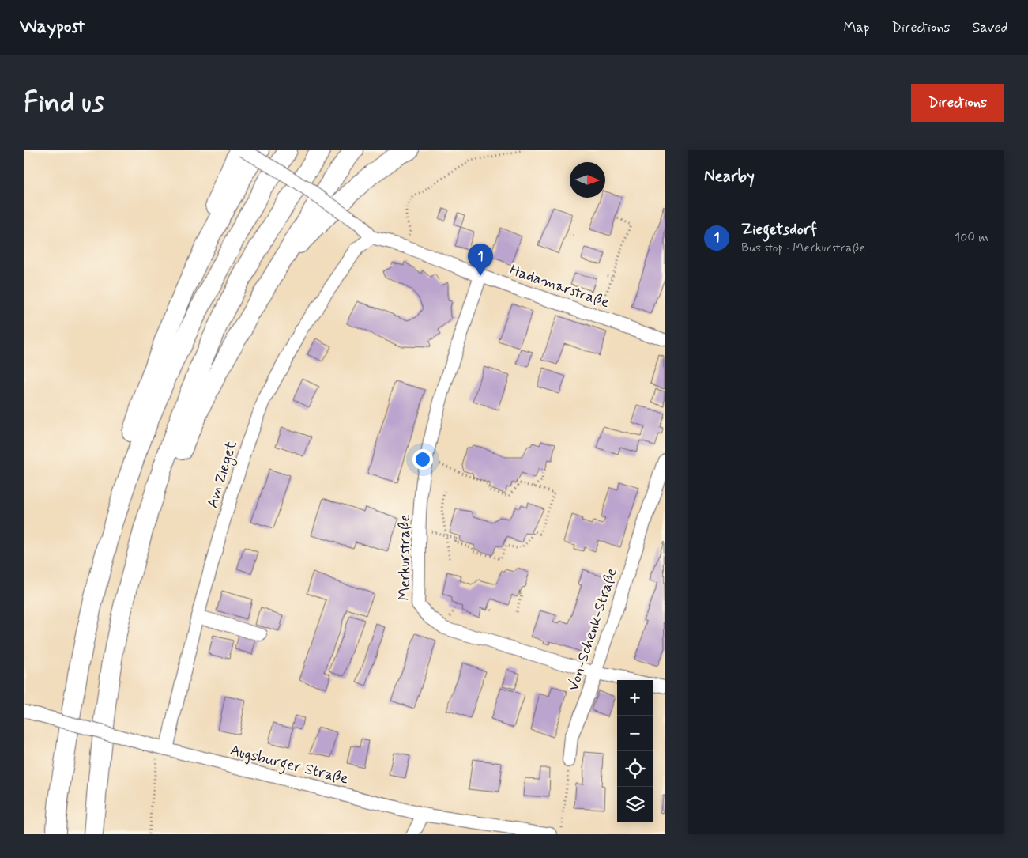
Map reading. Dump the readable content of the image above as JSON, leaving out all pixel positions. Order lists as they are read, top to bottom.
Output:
{
  "streets": {
    "street": [
      "Hadamarstraße",
      "Am Zieget",
      "Merkurstraße",
      "Von-Schenk-Straße",
      "Augsburger Straße"
    ]
  },
  "crossings": [
    ["Hadamarstraße", "Am Zieget"],
    ["Hadamarstraße", "Merkurstraße"],
    ["Am Zieget", "Augsburger Straße"],
    ["Merkurstraße", "Von-Schenk-Straße"]
  ],
  "north": "right",
  "page": {
    "header": "Waypost",
    "nav": ["Map", "Directions", "Saved"],
    "buttons": "Directions",
    "title": "Find us",
    "heading": "Nearby",
    "list": [
      {
        "mark": "1",
        "name": "Ziegetsdorf",
        "note": "Bus stop · Merkurstraße",
        "value": "100 m"
      }
    ],
    "pins": "1",
    "map_buttons": ["+", "−"]
  }
}
